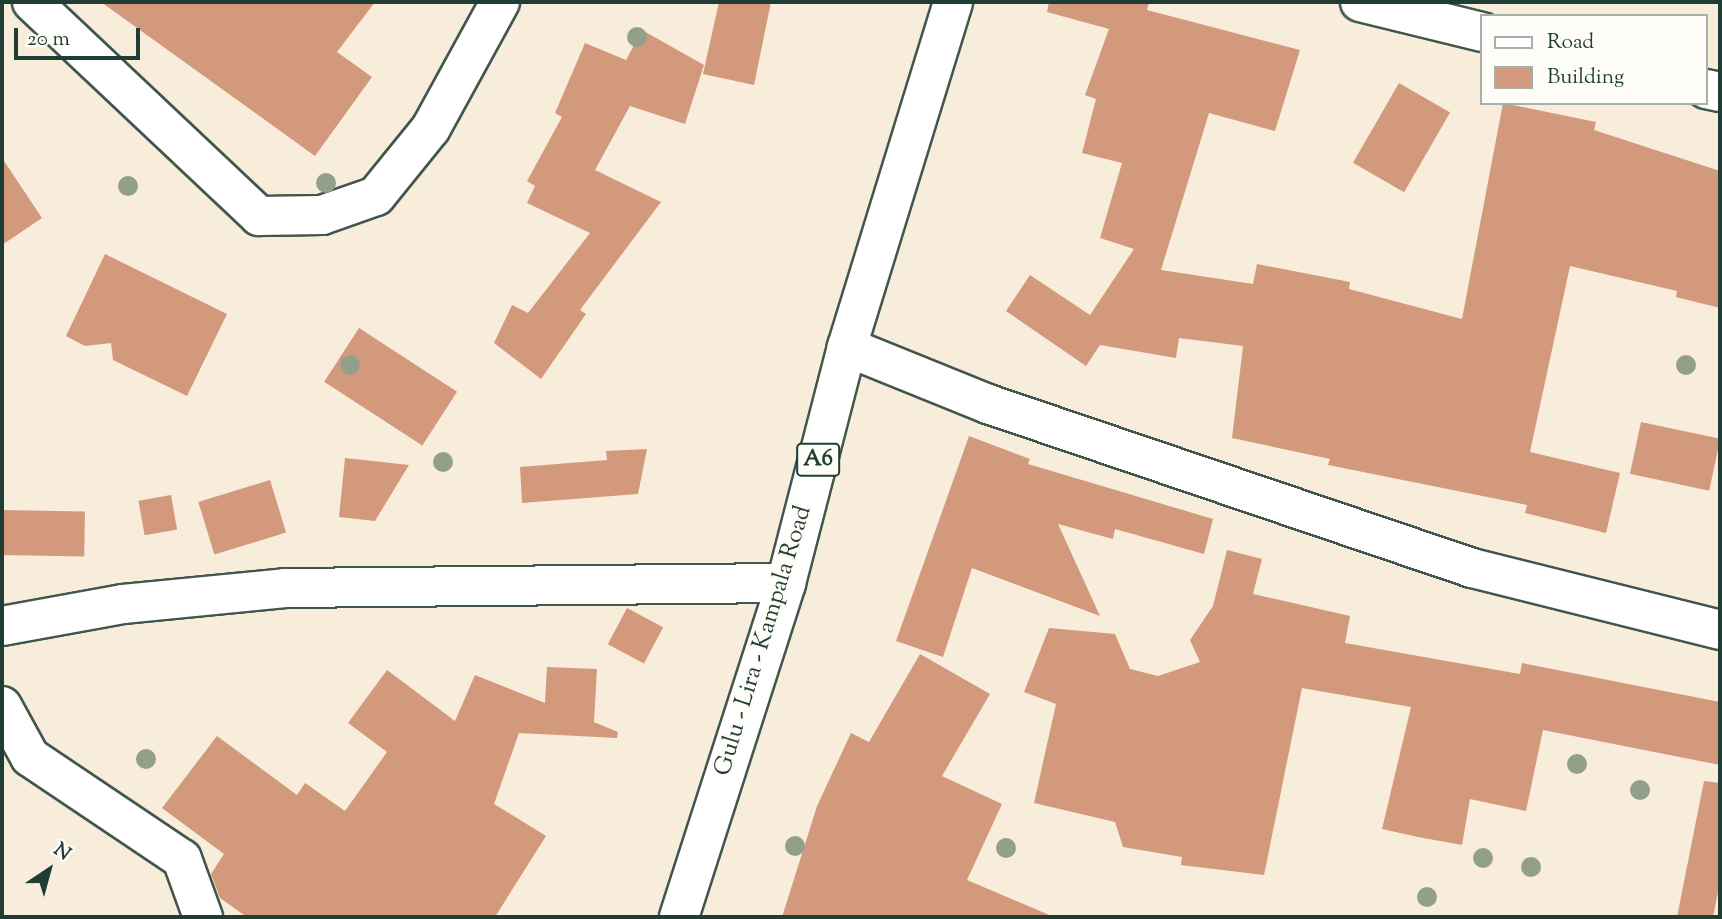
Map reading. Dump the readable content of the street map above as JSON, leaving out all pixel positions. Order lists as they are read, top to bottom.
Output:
{
  "streets": {
    "street": ["A6", "Gulu - Lira - Kampala Road"]
  },
  "legend": ["Road", "Building"],
  "scale_bar": "20 m",
  "north": "top right"
}
